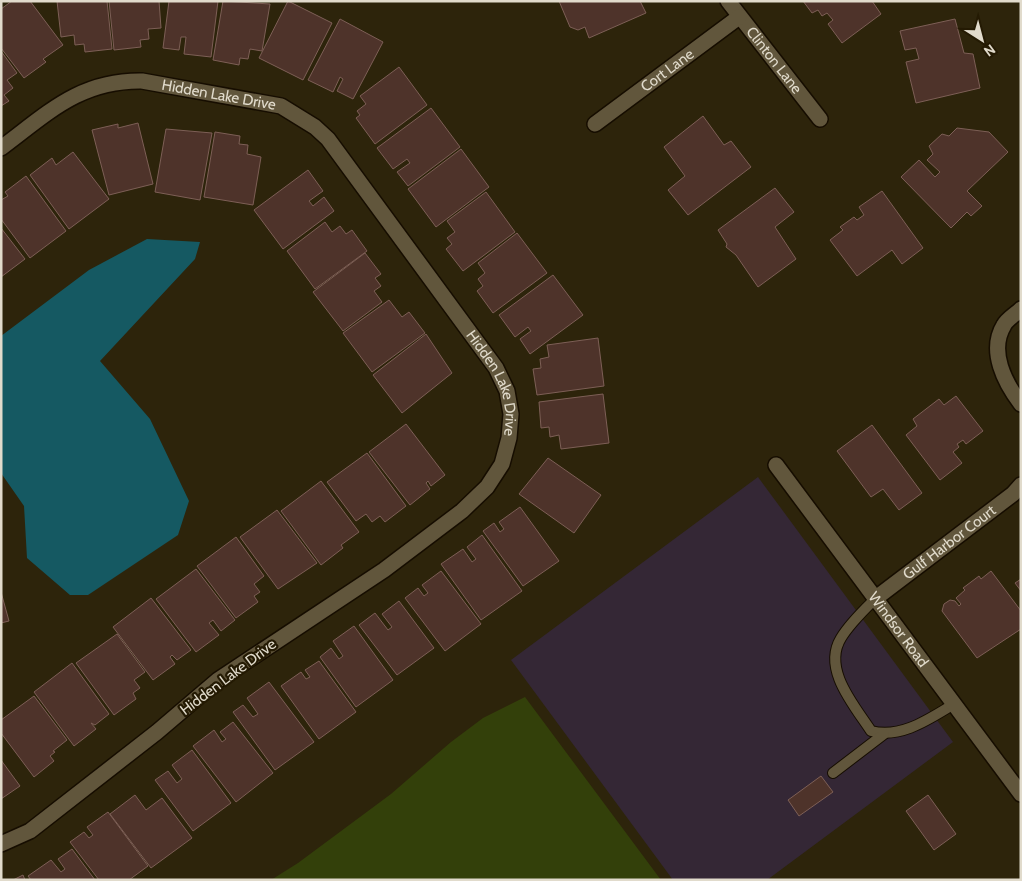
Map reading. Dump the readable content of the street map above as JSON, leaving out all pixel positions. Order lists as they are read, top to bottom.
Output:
{
  "streets": {
    "street": [
      "Clinton Lane",
      "Cort Lane",
      "Hidden Lake Drive",
      "Gulf Harbor Court",
      "Windsor Road"
    ]
  },
  "crossings": [
    ["Clinton Lane", "Cort Lane"],
    ["Gulf Harbor Court", "Windsor Road"]
  ],
  "north": "bottom right"
}
